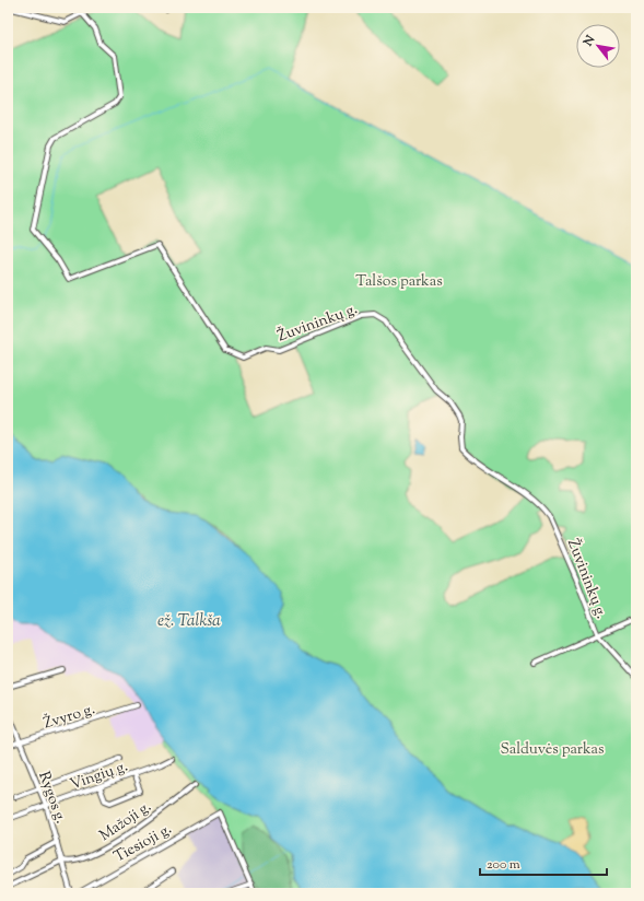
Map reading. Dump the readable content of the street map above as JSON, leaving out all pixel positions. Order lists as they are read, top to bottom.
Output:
{
  "streets": {
    "street": [
      "Žuvininkų g.",
      "Žvyro g.",
      "Vingių g.",
      "Rygos g.",
      "Mažoji g.",
      "Tiesioji g."
    ]
  },
  "crossings": [
    ["Žvyro g.", "Rygos g."],
    ["Vingių g.", "Rygos g."],
    ["Rygos g.", "Mažoji g."]
  ],
  "water": ["ež. Talkša"],
  "parks": ["Talšos parkas", "Salduvės parkas"],
  "scale_bar": "200 m",
  "north": "top left"
}
